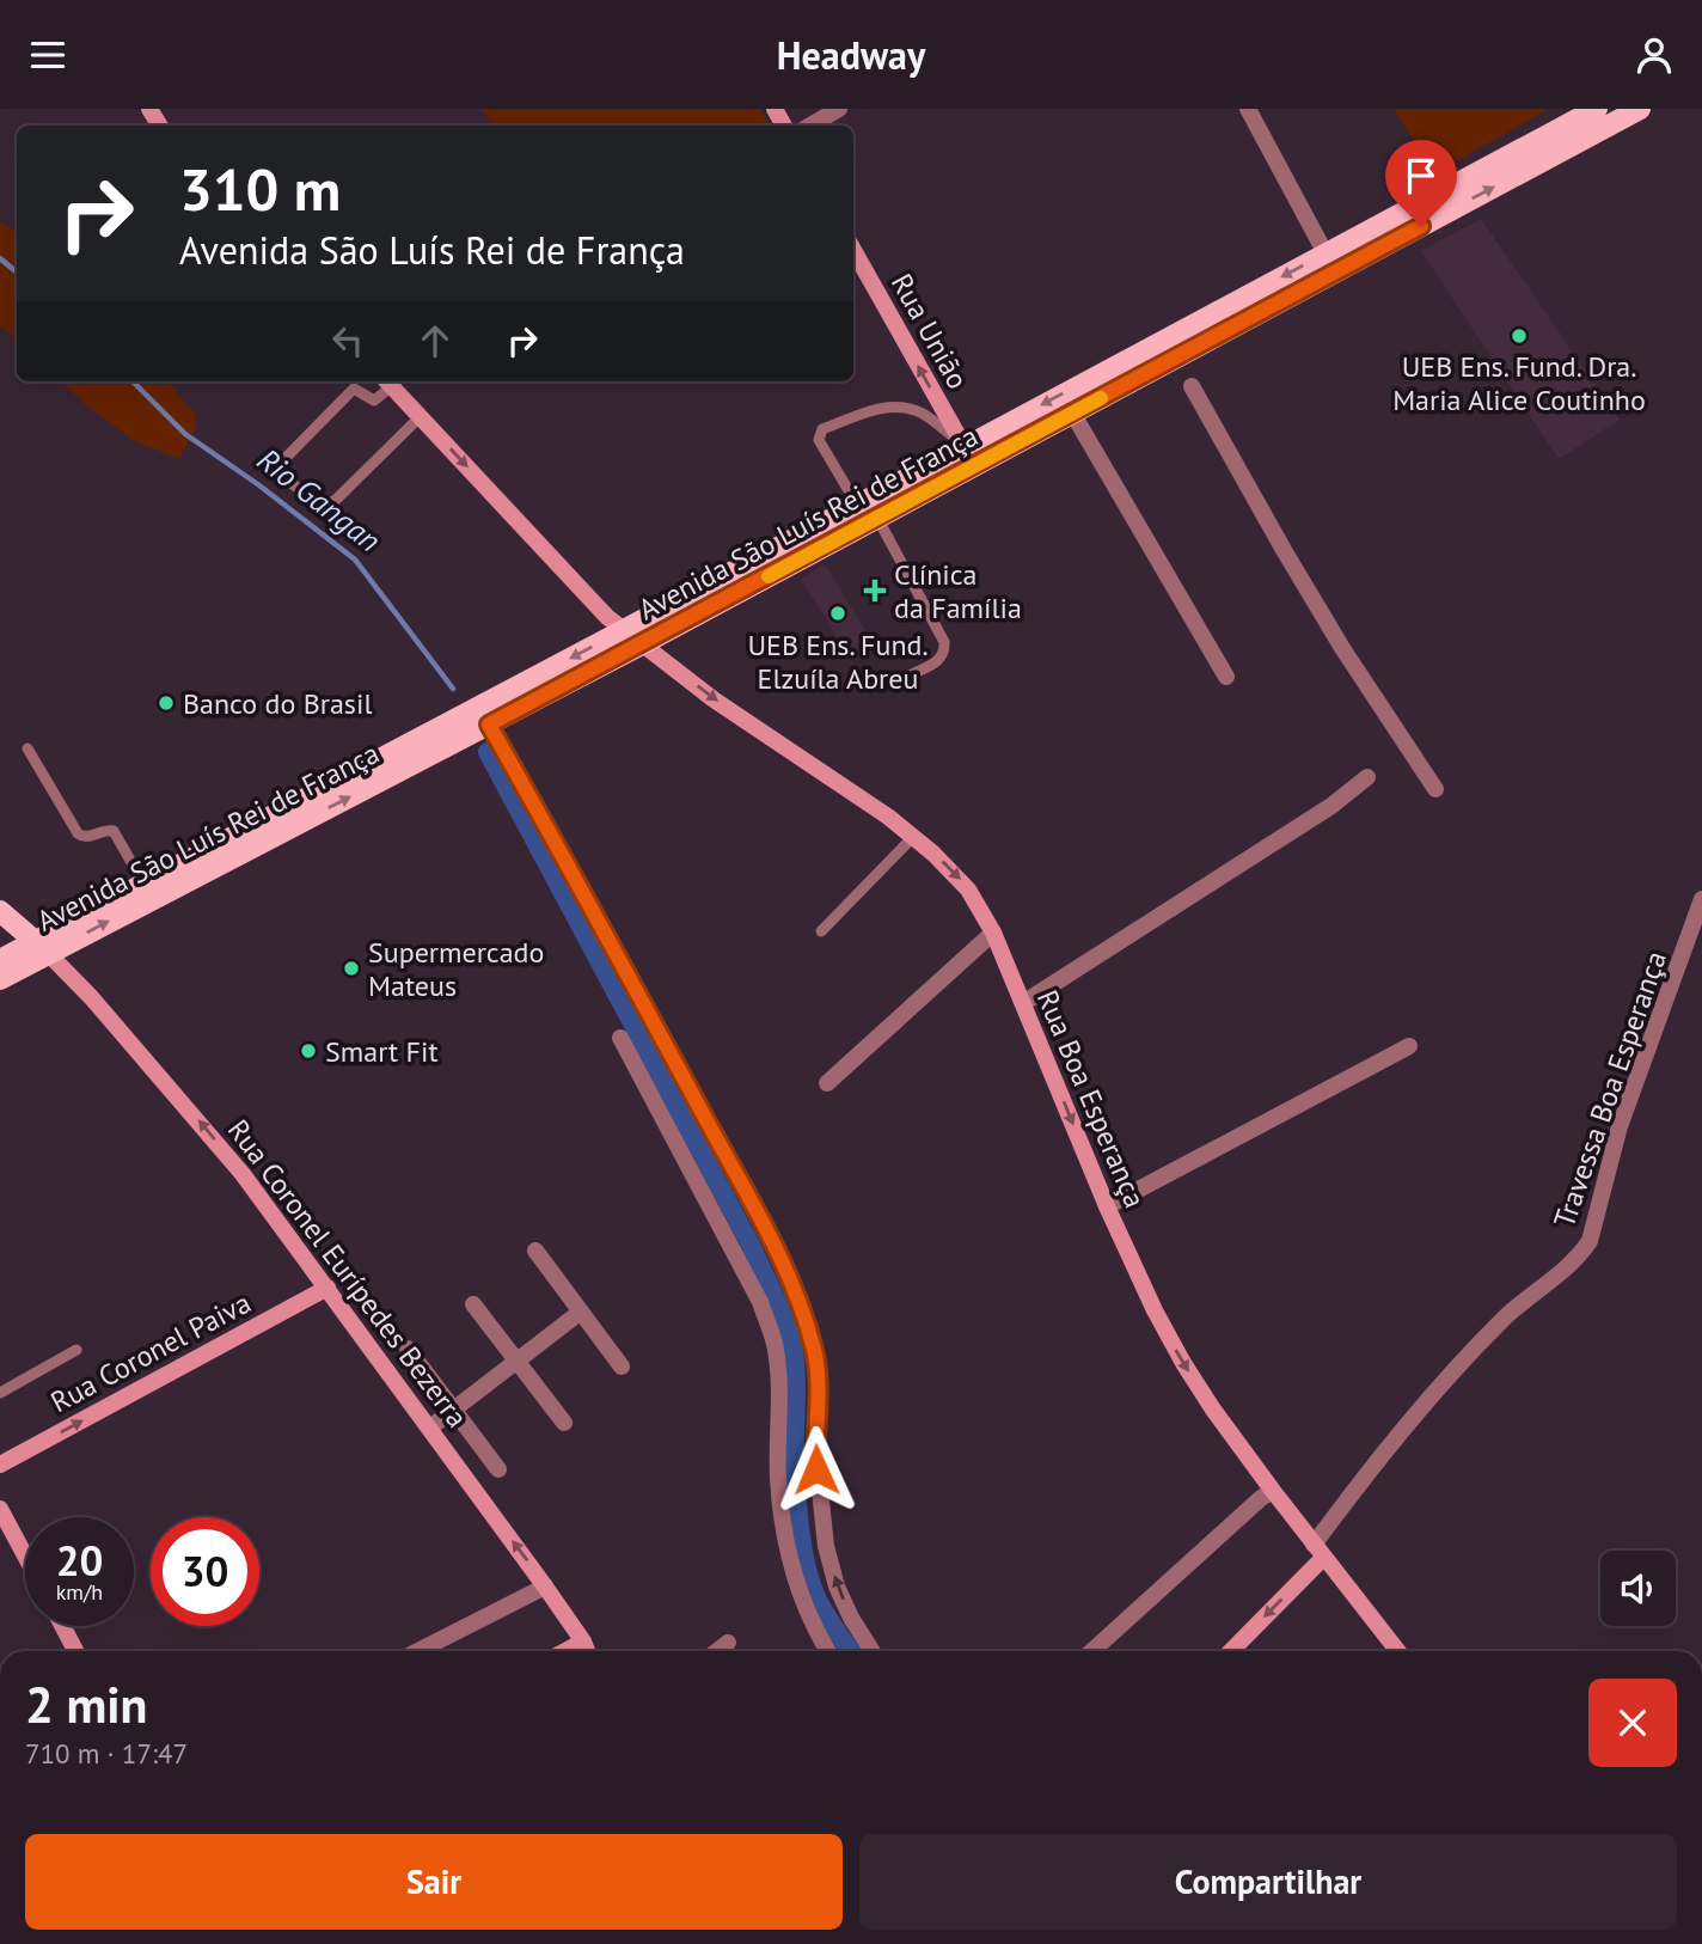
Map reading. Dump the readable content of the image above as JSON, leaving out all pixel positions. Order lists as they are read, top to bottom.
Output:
{
  "streets": {
    "main road": [
      "Rua União",
      "Avenida São Luís Rei de França",
      "Travessa Boa Esperança",
      "Rua Boa Esperança",
      "Rua Coronel Eurípedes Bezerra",
      "Rua Coronel Paiva"
    ]
  },
  "crossings": [
    ["Rua União", "Avenida São Luís Rei de França"],
    ["Avenida São Luís Rei de França", "Rua Boa Esperança"],
    ["Avenida São Luís Rei de França", "Rua Coronel Eurípedes Bezerra"],
    ["Travessa Boa Esperança", "Rua Boa Esperança"],
    ["Rua Coronel Eurípedes Bezerra", "Rua Coronel Paiva"]
  ],
  "one_way": [
    "Rua União",
    "Rua Boa Esperança",
    "Rua Coronel Eurípedes Bezerra",
    "Rua Coronel Paiva"
  ],
  "water": ["Rio Gangan"],
  "places": {
    "other": [
      "UEB Ens. Fund. Dra. Maria Alice Coutinho",
      "UEB Ens. Fund. Elzuíla Abreu",
      "Banco do Brasil",
      "Supermercado Mateus",
      "Smart Fit"
    ],
    "health": ["Clínica da Família"]
  },
  "page": {
    "header": "Headway",
    "turn": ["310 m", "Avenida São Luís Rei de França"],
    "speed": "20 km/h",
    "limit": "30",
    "heading": ["2 min", "710 m · 17:47"],
    "buttons": ["Sair", "Compartilhar"]
  }
}
